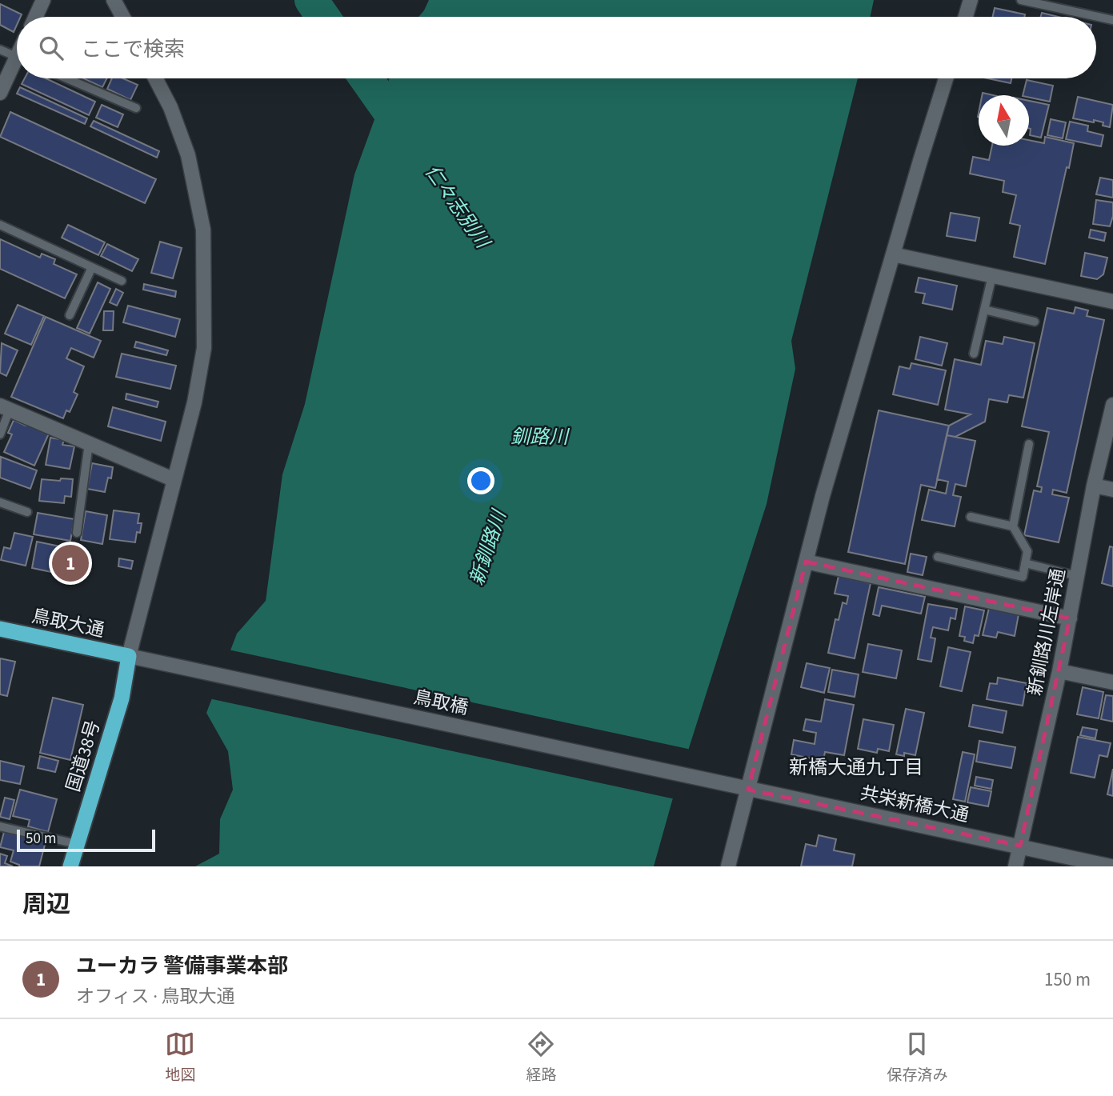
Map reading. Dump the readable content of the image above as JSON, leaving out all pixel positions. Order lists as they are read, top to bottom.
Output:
{
  "streets": {
    "highway": ["鳥取大通", "国道38号"],
    "street": ["新釧路川左岸通", "鳥取橋", "共栄新橋大通"]
  },
  "crossings": [
    ["鳥取大通", "鳥取橋"],
    ["鳥取大通", "国道38号"],
    ["新釧路川左岸通", "共栄新橋大通"],
    ["鳥取橋", "国道38号"],
    ["鳥取橋", "共栄新橋大通"]
  ],
  "districts": ["新橋大通九丁目"],
  "water": ["仁々志別川", "釧路川", "新釧路川"],
  "scale_bar": "50 m",
  "north": "top",
  "page": {
    "search": "ここで検索",
    "pins": "1",
    "scale": "50 m",
    "heading": "周辺",
    "list": [
      {
        "mark": "1",
        "name": "ユーカラ 警備事業本部",
        "note": "オフィス · 鳥取大通",
        "value": "150 m"
      }
    ],
    "nav": ["地図", "経路", "保存済み"]
  }
}
